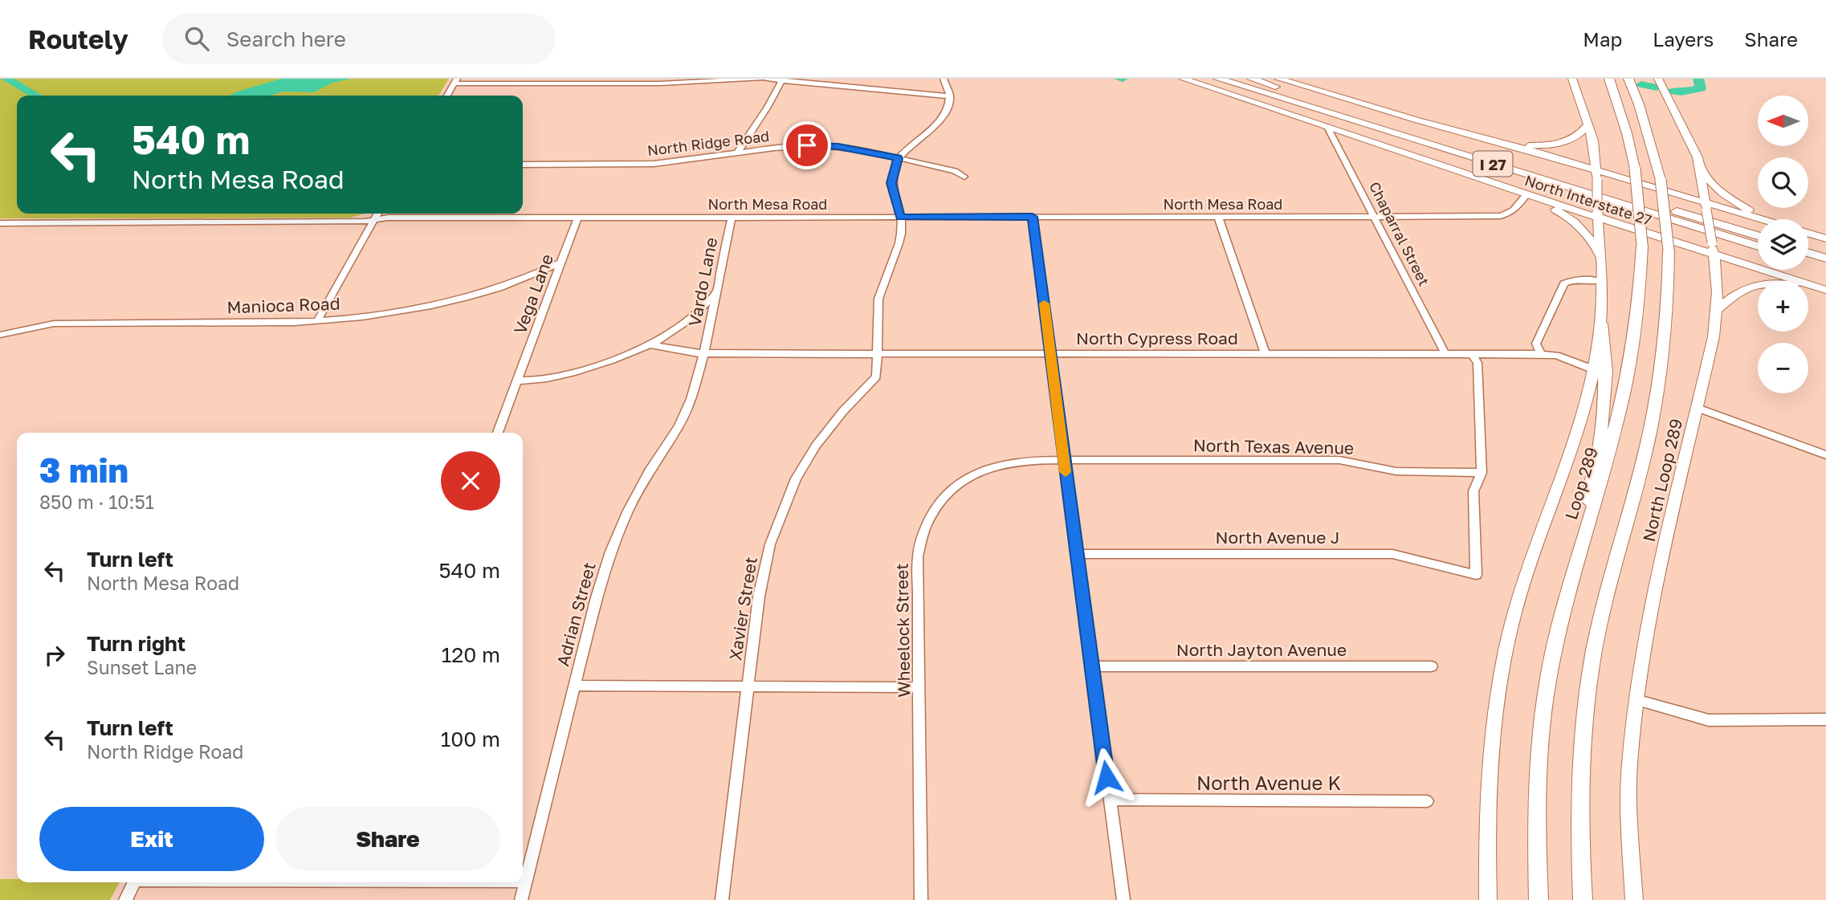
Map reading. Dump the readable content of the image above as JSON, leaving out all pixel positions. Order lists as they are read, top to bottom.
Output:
{
  "streets": {
    "highway": ["I 27", "Loop 289"],
    "main road": ["North Interstate 27", "North Loop 289"],
    "street": [
      "North Ridge Road",
      "North Mesa Road",
      "Chaparral Street",
      "Vardo Lane",
      "Vega Lane",
      "Manioca Road",
      "North Cypress Road",
      "North Texas Avenue",
      "North Avenue J",
      "Xavier Street",
      "Adrian Street",
      "Wheelock Street",
      "North Jayton Avenue",
      "North Avenue K"
    ]
  },
  "crossings": [
    ["North Interstate 27", "North Mesa Road"],
    ["North Interstate 27", "Chaparral Street"],
    ["North Interstate 27", "North Loop 289"],
    ["North Mesa Road", "Chaparral Street"],
    ["North Mesa Road", "Vardo Lane"],
    ["North Mesa Road", "Vega Lane"],
    ["North Mesa Road", "Xavier Street"],
    ["Chaparral Street", "North Cypress Road"],
    ["Vardo Lane", "North Cypress Road"],
    ["Vardo Lane", "Adrian Street"],
    ["Vega Lane", "Manioca Road"],
    ["North Cypress Road", "Xavier Street"],
    ["North Cypress Road", "Adrian Street"],
    ["North Texas Avenue", "North Avenue J"],
    ["North Texas Avenue", "Wheelock Street"]
  ],
  "north": "left",
  "page": {
    "header": "Routely",
    "search": "Search here",
    "nav": ["Map", "Layers", "Share"],
    "map_buttons": ["+", "−"],
    "turn": ["540 m", "North Mesa Road"],
    "heading": ["3 min", "850 m · 10:51"],
    "list": [
      {
        "name": "Turn left",
        "note": "North Mesa Road",
        "value": "540 m"
      },
      {
        "name": "Turn right",
        "note": "Sunset Lane",
        "value": "120 m"
      },
      {
        "name": "Turn left",
        "note": "North Ridge Road",
        "value": "100 m"
      }
    ],
    "buttons": ["Exit", "Share"]
  }
}
